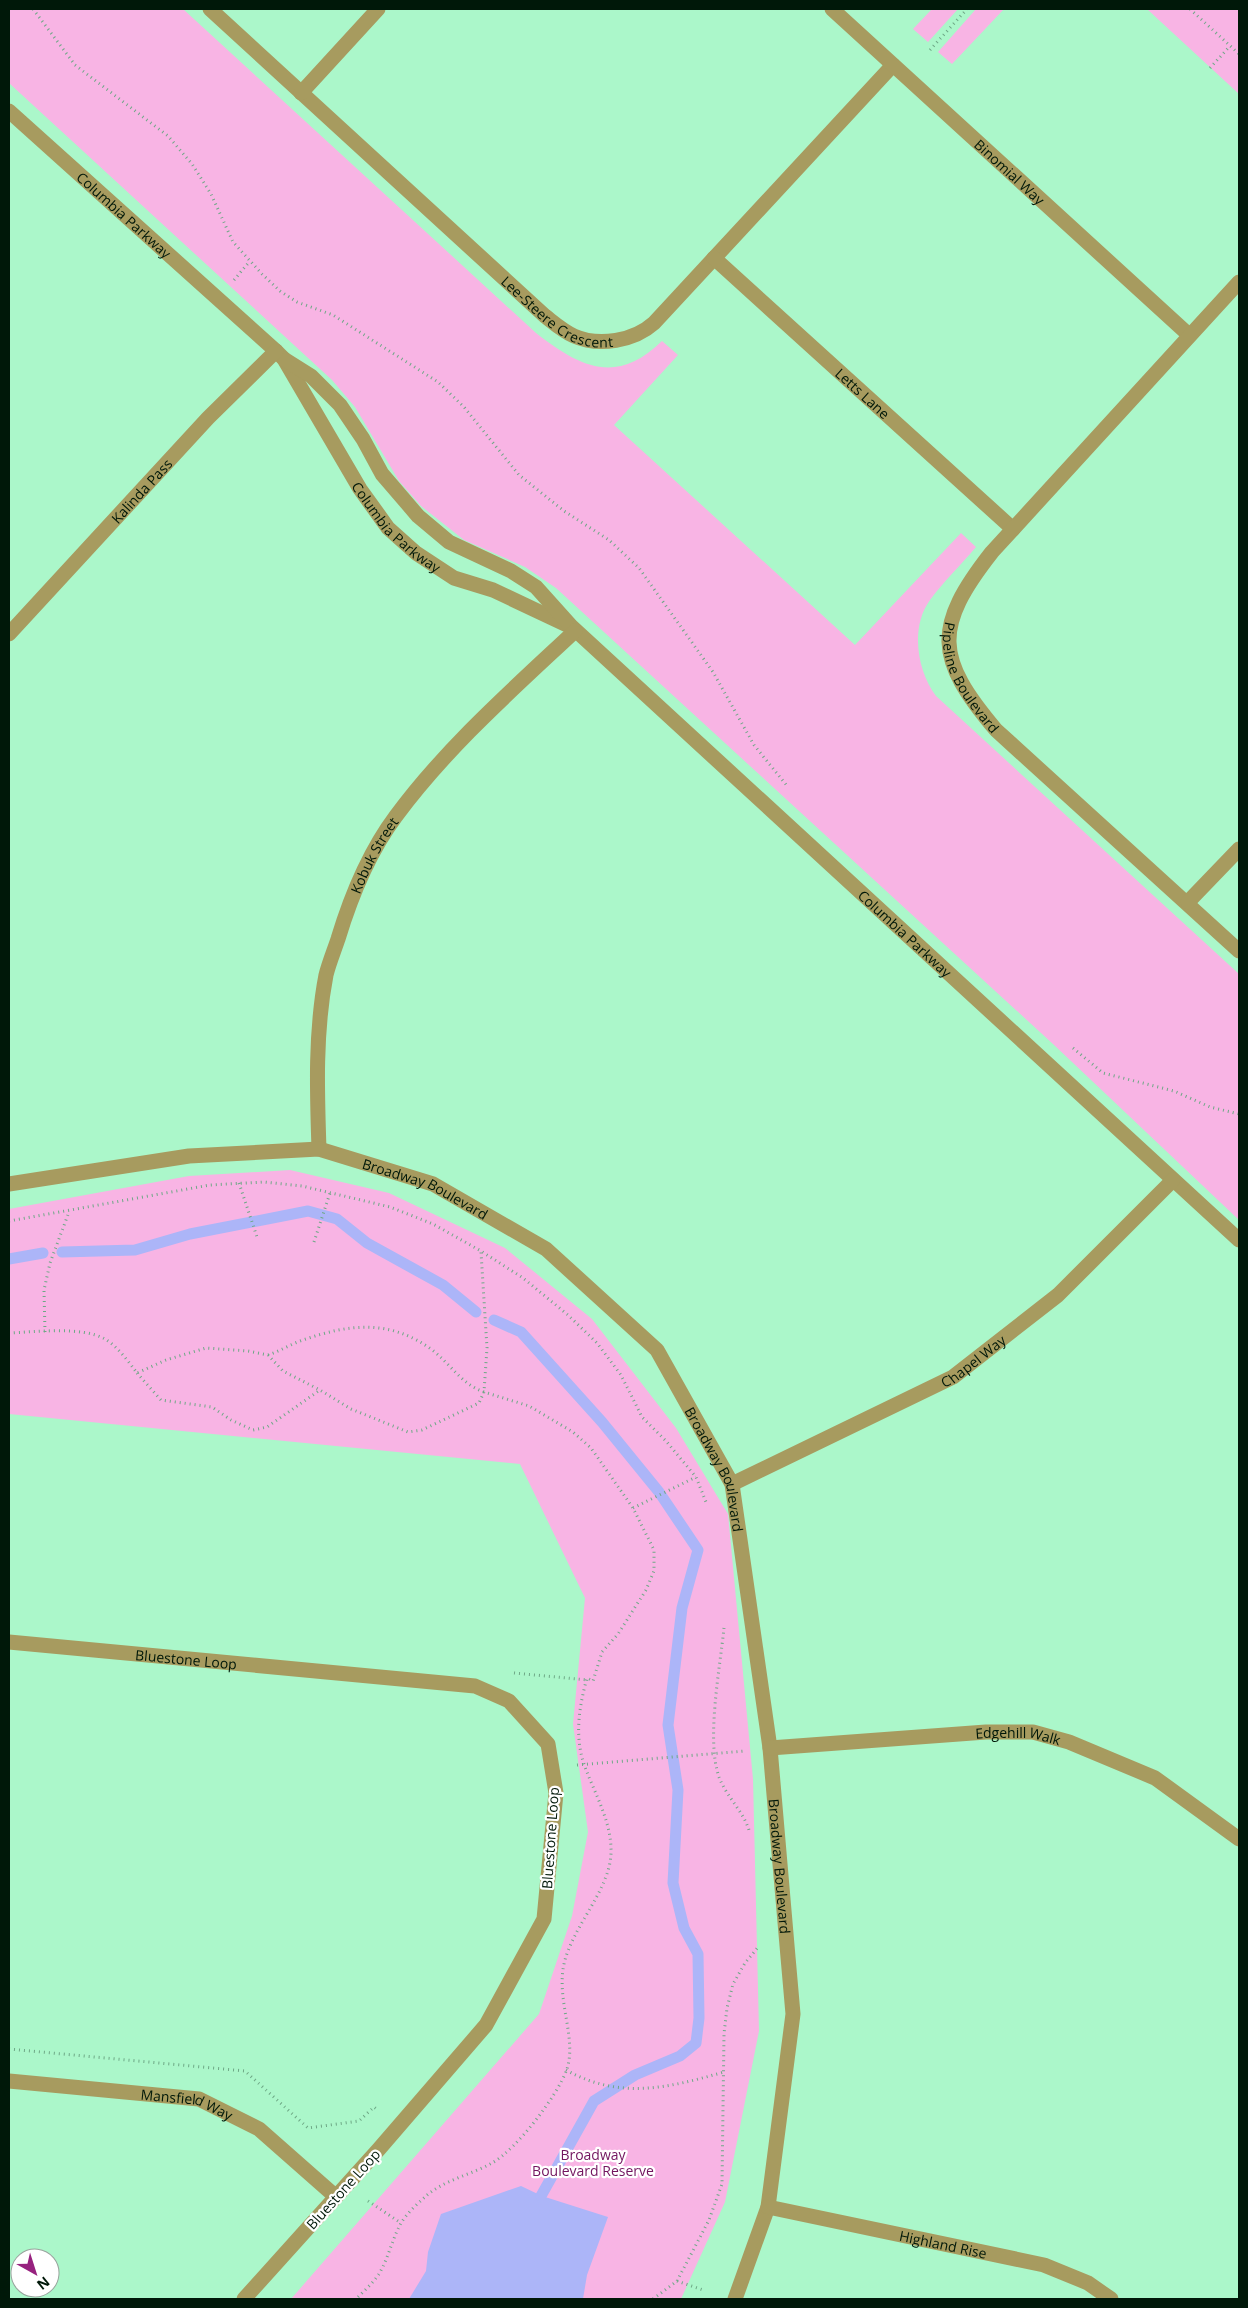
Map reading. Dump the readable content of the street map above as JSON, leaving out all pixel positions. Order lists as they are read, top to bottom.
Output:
{
  "streets": {
    "street": [
      "Binomial Way",
      "Columbia Parkway",
      "Lee-Steere Crescent",
      "Letts Lane",
      "Kalinda Pass",
      "Pipeline Boulevard",
      "Kobuk Street",
      "Broadway Boulevard",
      "Chapel Way",
      "Bluestone Loop",
      "Edgehill Walk",
      "Mansfield Way",
      "Highland Rise"
    ]
  },
  "crossings": [
    ["Binomial Way", "Lee-Steere Crescent"],
    ["Binomial Way", "Pipeline Boulevard"],
    ["Columbia Parkway", "Kalinda Pass"],
    ["Columbia Parkway", "Kobuk Street"],
    ["Columbia Parkway", "Chapel Way"],
    ["Lee-Steere Crescent", "Letts Lane"],
    ["Letts Lane", "Pipeline Boulevard"],
    ["Kobuk Street", "Broadway Boulevard"],
    ["Broadway Boulevard", "Chapel Way"],
    ["Broadway Boulevard", "Edgehill Walk"],
    ["Broadway Boulevard", "Highland Rise"],
    ["Bluestone Loop", "Mansfield Way"]
  ],
  "parks": ["Broadway Boulevard Reserve"],
  "north": "bottom right"
}
